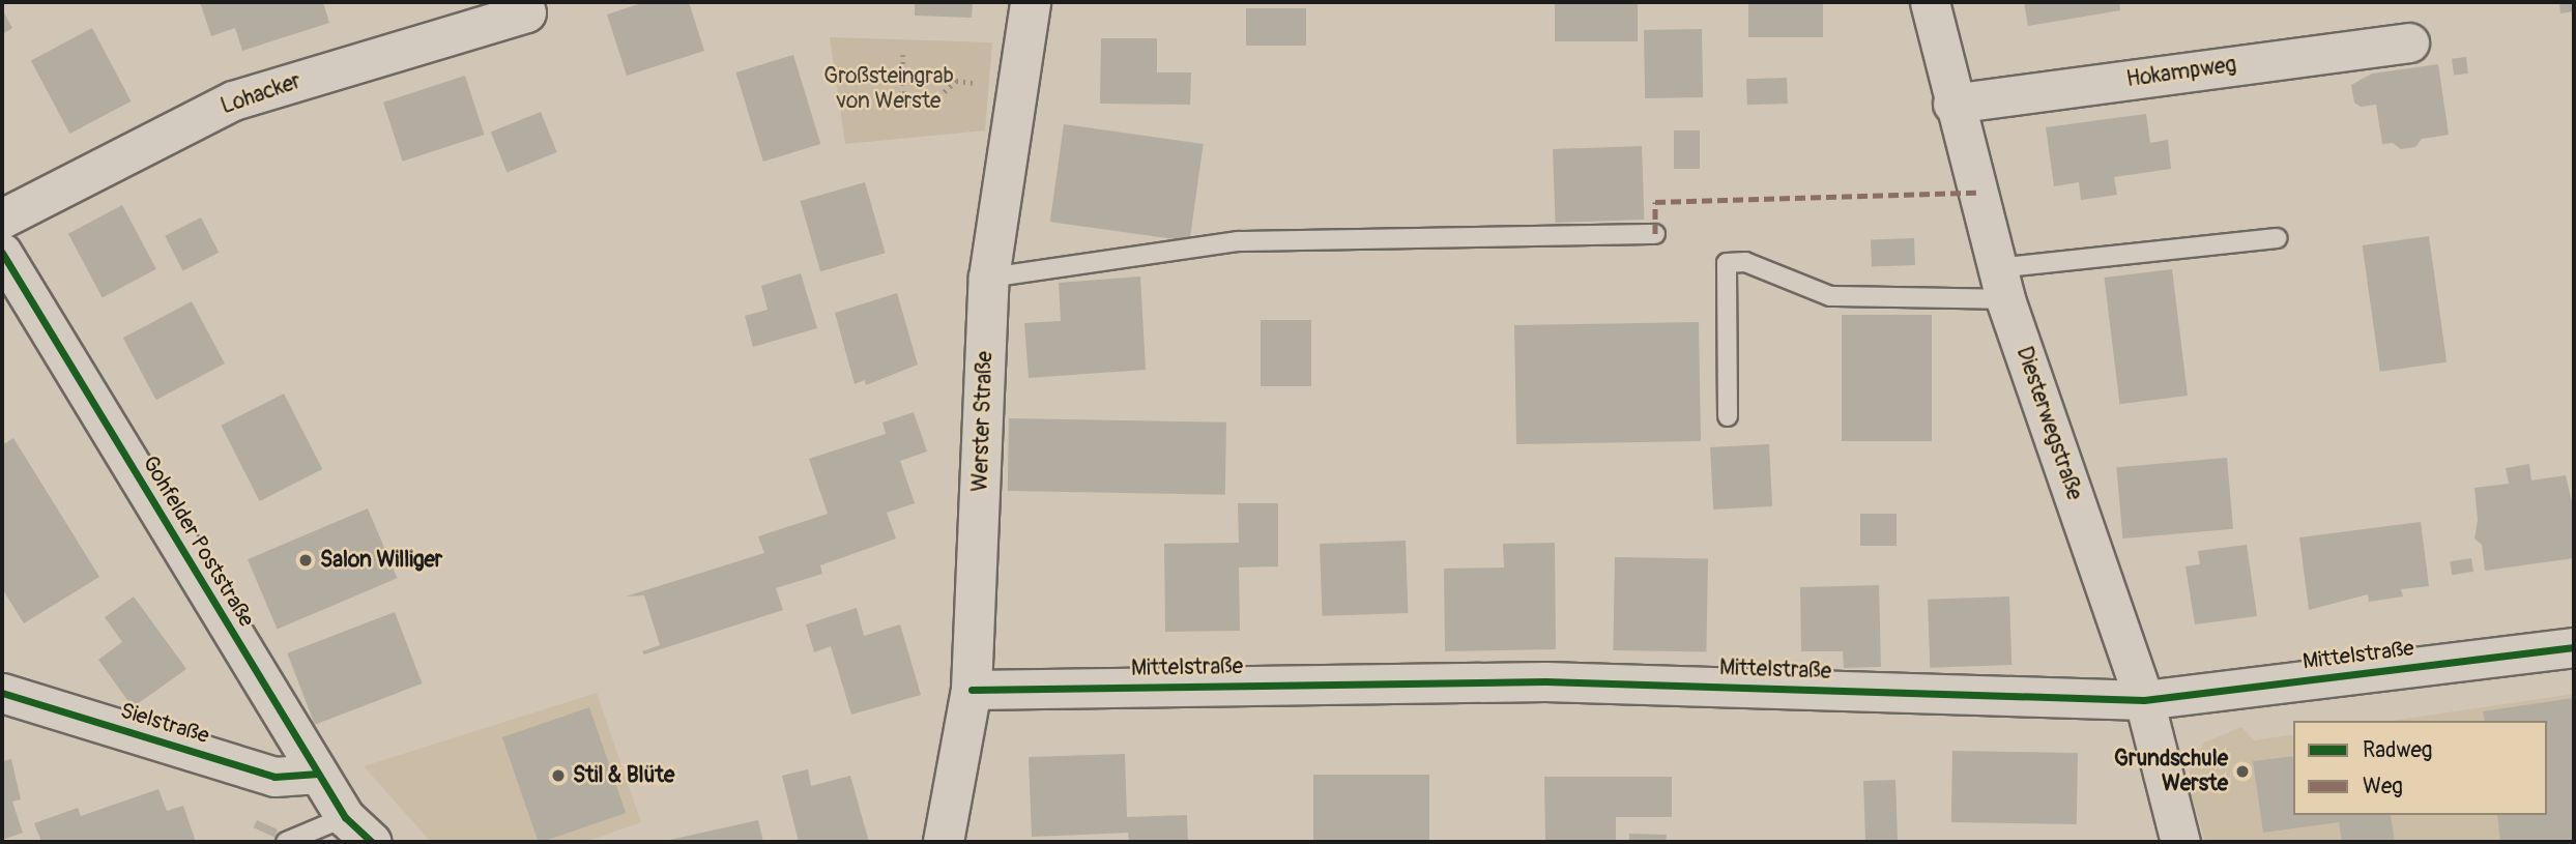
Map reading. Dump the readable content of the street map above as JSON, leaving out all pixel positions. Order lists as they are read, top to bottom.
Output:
{
  "streets": {
    "main road": ["Werster Straße"],
    "street": [
      "Hokampweg",
      "Lohacker",
      "Diesterwegstraße",
      "Gohfelder Poststraße",
      "Mittelstraße",
      "Sielstraße"
    ]
  },
  "crossings": [
    ["Hokampweg", "Diesterwegstraße"],
    ["Werster Straße", "Mittelstraße"],
    ["Diesterwegstraße", "Mittelstraße"],
    ["Gohfelder Poststraße", "Sielstraße"]
  ],
  "parks": ["Großsteingrab von Werste"],
  "places": ["Salon Williger", "Grundschule Werste", "Stil & Blüte"],
  "legend": ["Radweg", "Weg"]
}
